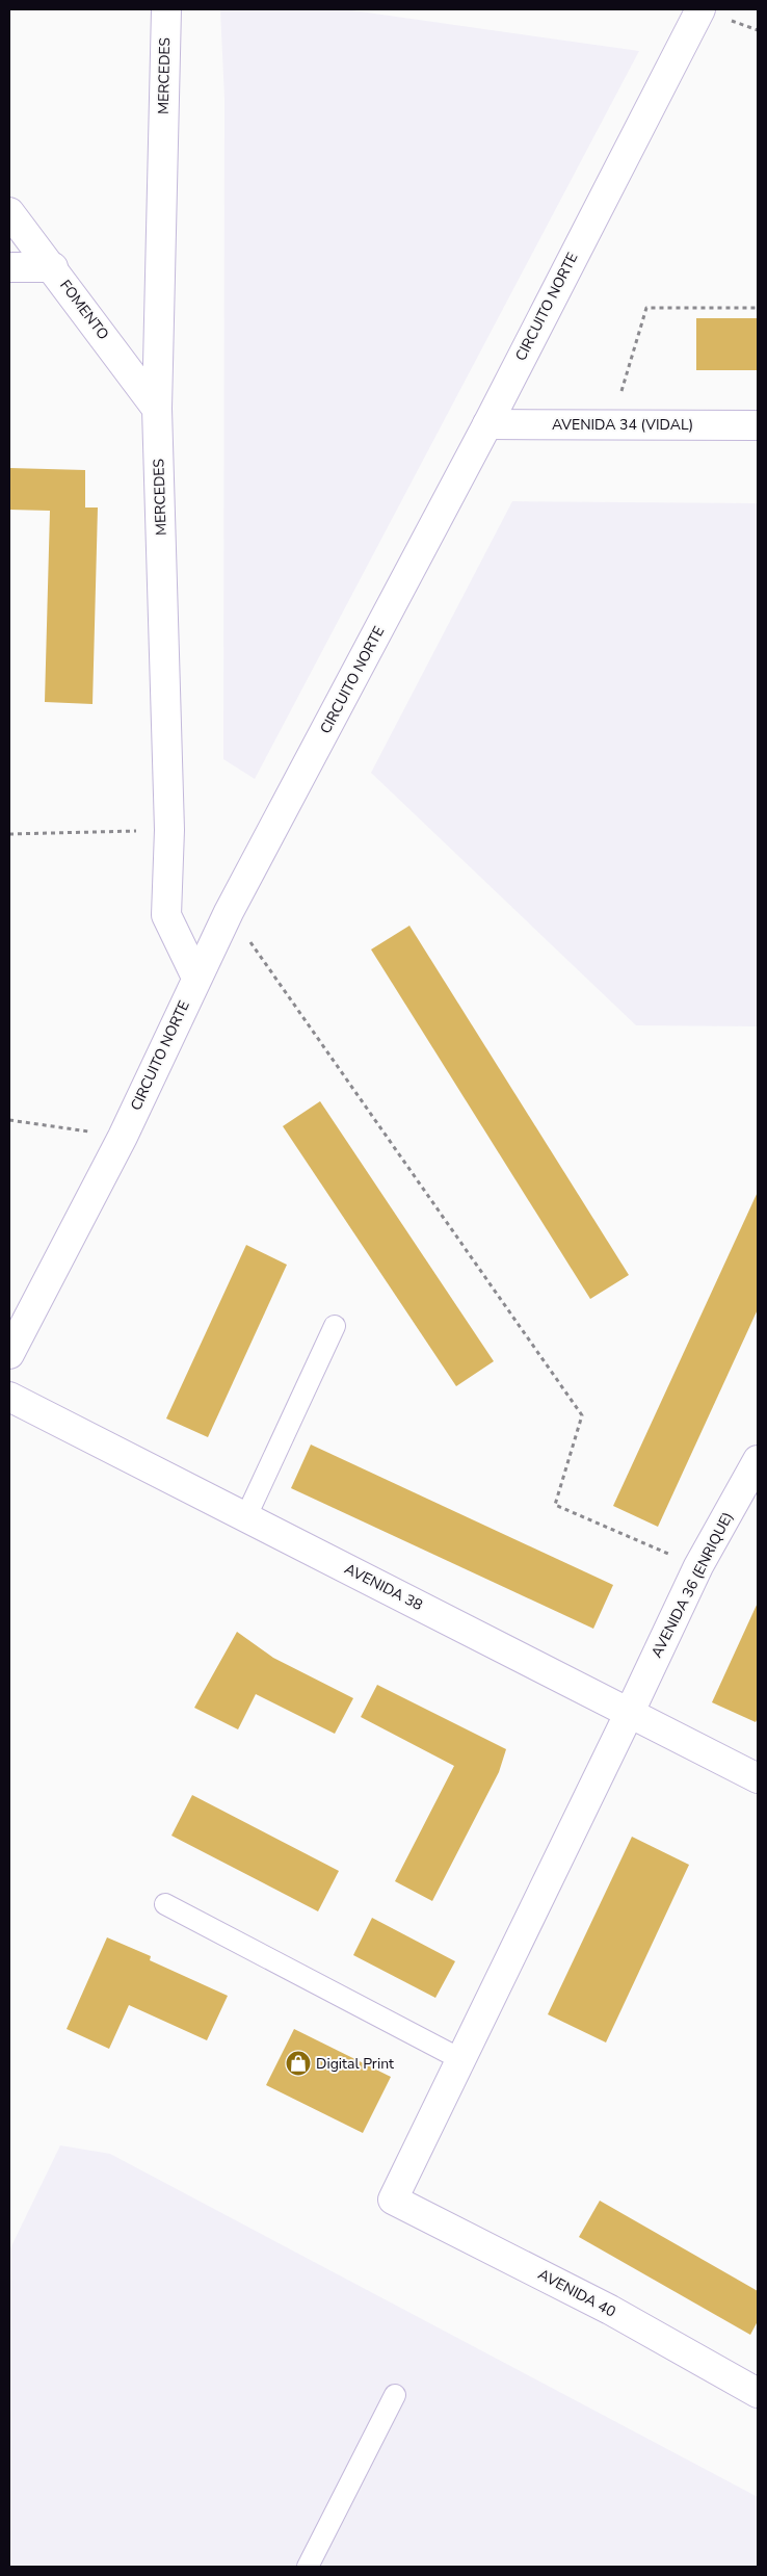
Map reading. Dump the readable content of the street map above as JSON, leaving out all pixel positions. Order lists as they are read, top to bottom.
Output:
{
  "streets": {
    "street": [
      "MERCEDES",
      "CIRCUITO NORTE",
      "FOMENTO",
      "AVENIDA 34 (VIDAL)",
      "AVENIDA 36 (ENRIQUE)",
      "AVENIDA 38",
      "AVENIDA 40"
    ]
  },
  "crossings": [
    ["MERCEDES", "CIRCUITO NORTE"],
    ["MERCEDES", "FOMENTO"],
    ["CIRCUITO NORTE", "AVENIDA 34 (VIDAL)"],
    ["AVENIDA 36 (ENRIQUE)", "AVENIDA 38"],
    ["AVENIDA 36 (ENRIQUE)", "AVENIDA 40"]
  ],
  "places": {
    "shop": ["Digital Print"]
  }
}
